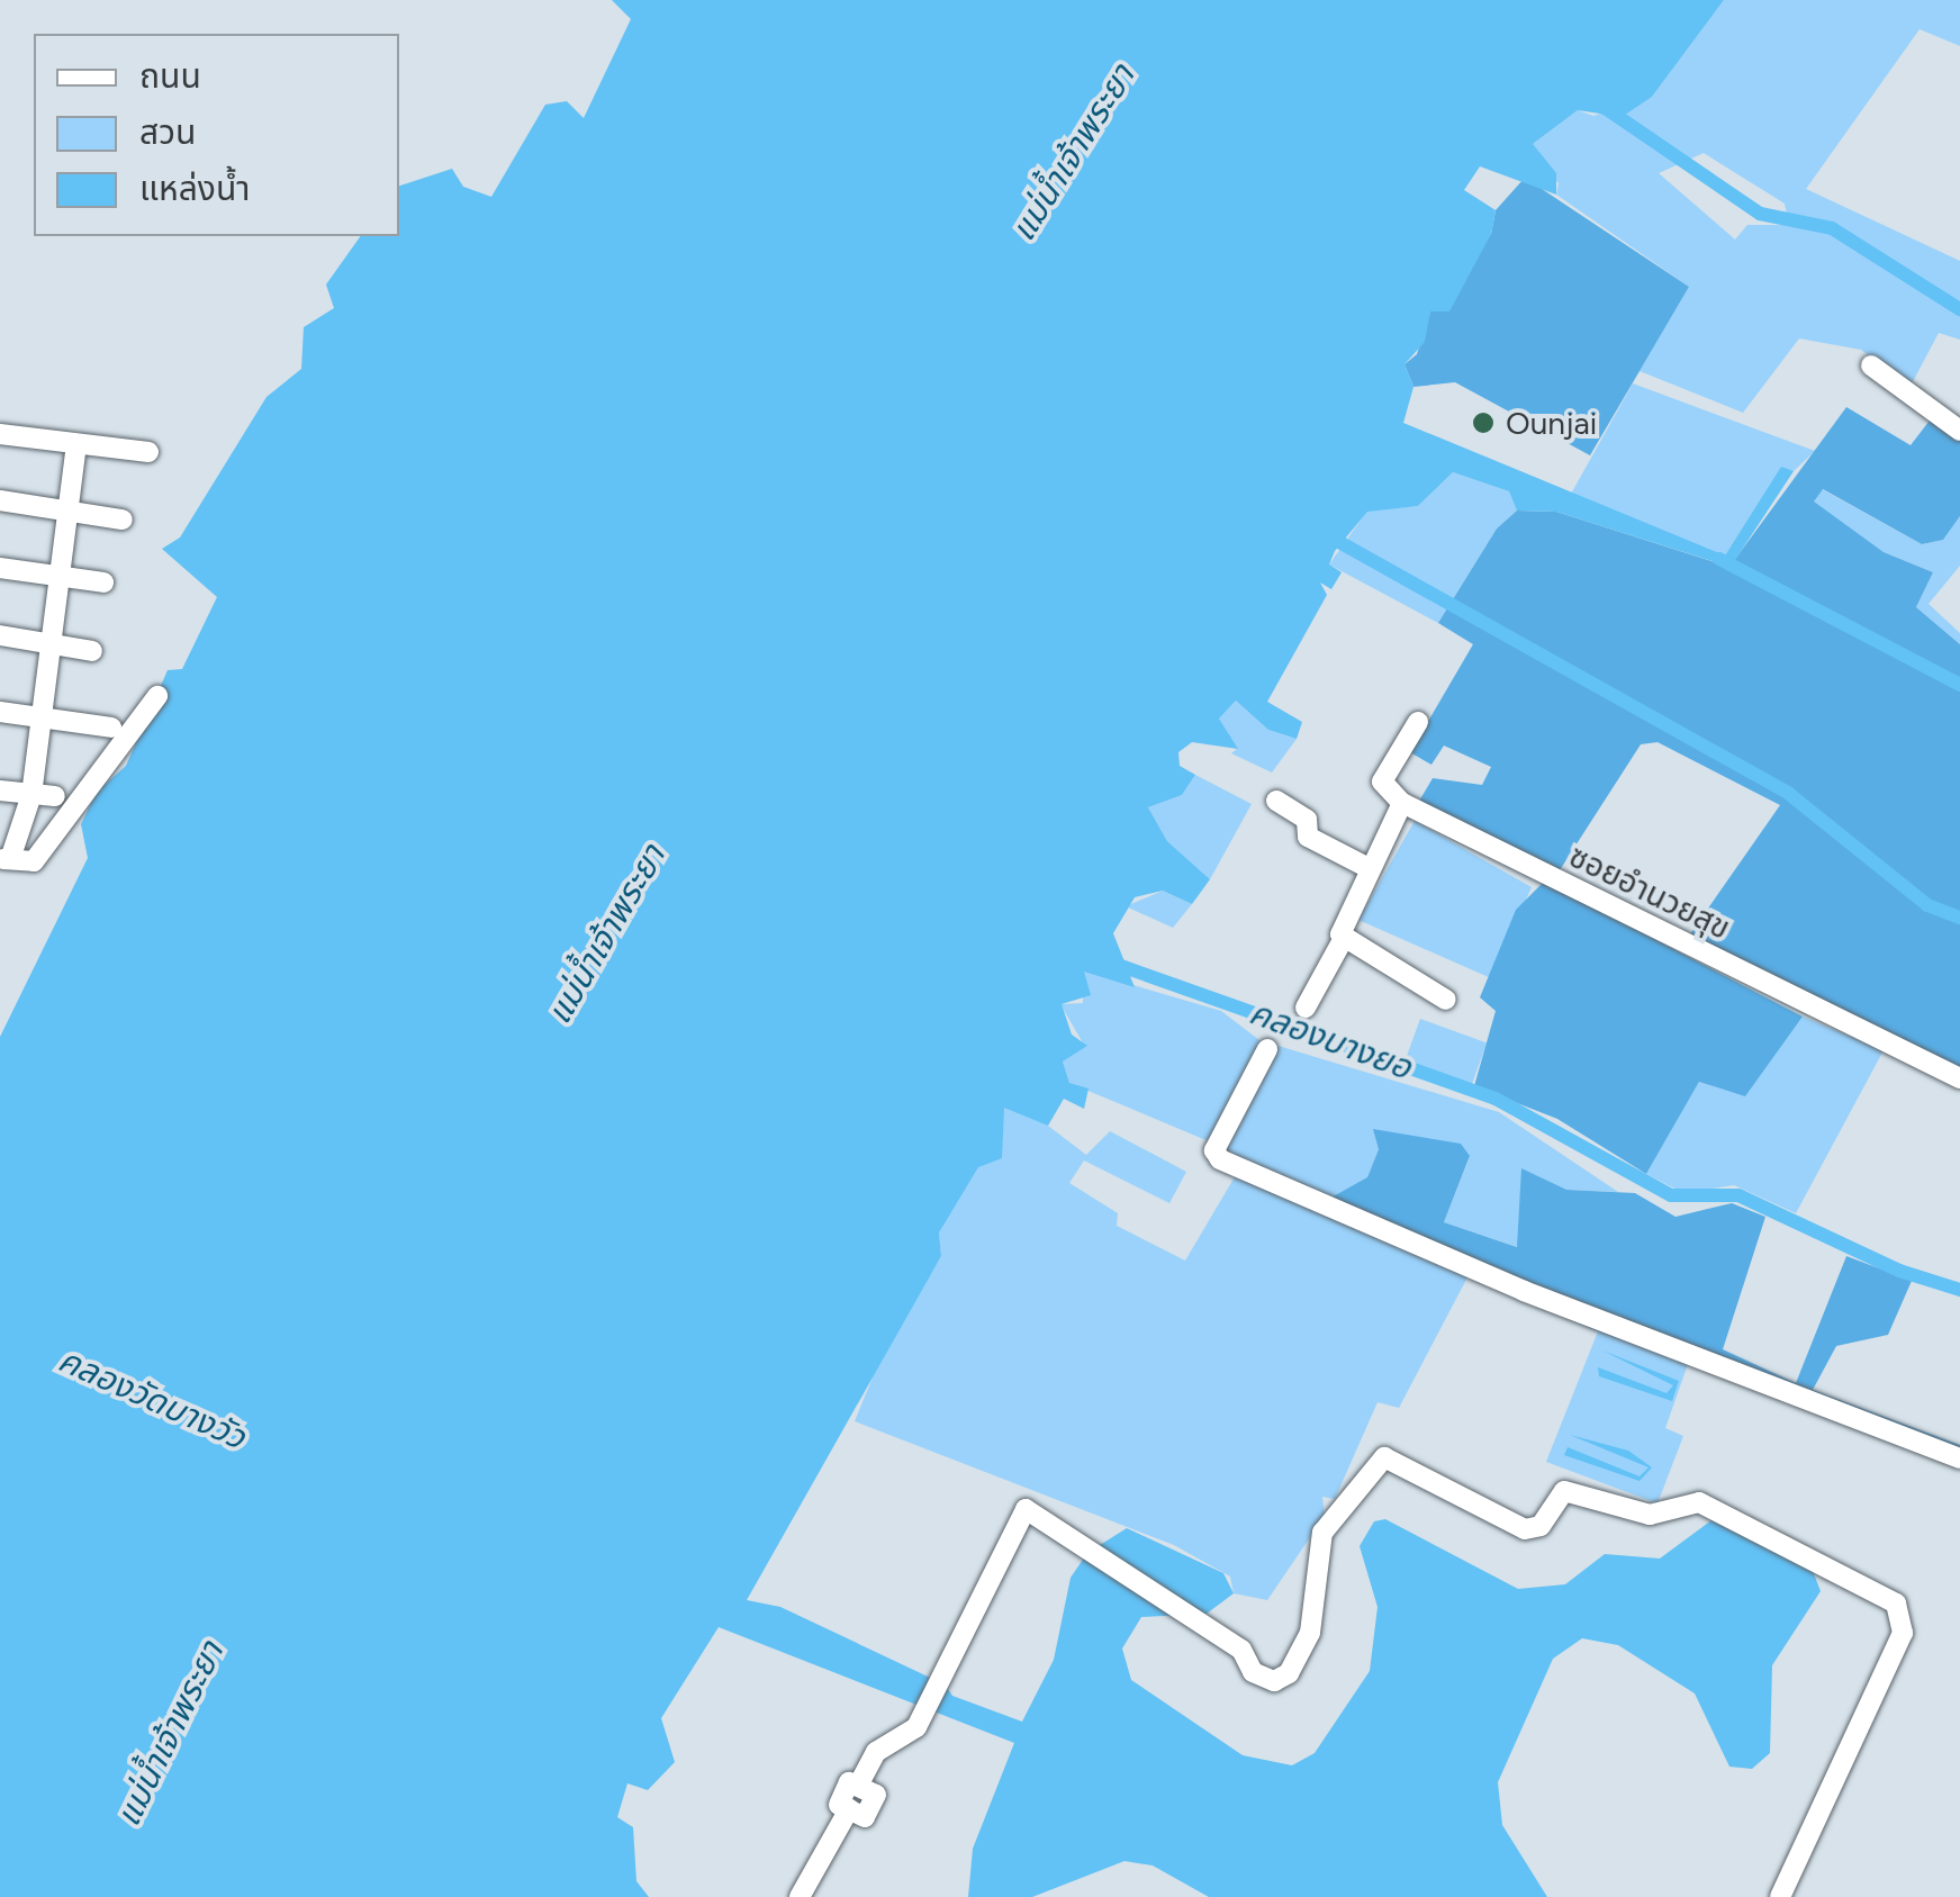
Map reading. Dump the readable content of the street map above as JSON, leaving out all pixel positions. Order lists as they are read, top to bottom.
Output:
{
  "streets": {
    "street": ["ซอยอำนวยสุข"]
  },
  "water": ["แม่น้ำเจ้าพระยา", "คลองบางยอ", "คลองวัดบางวัว"],
  "places": ["Ounjai"],
  "legend": ["ถนน", "สวน", "แหล่งน้ำ"]
}
